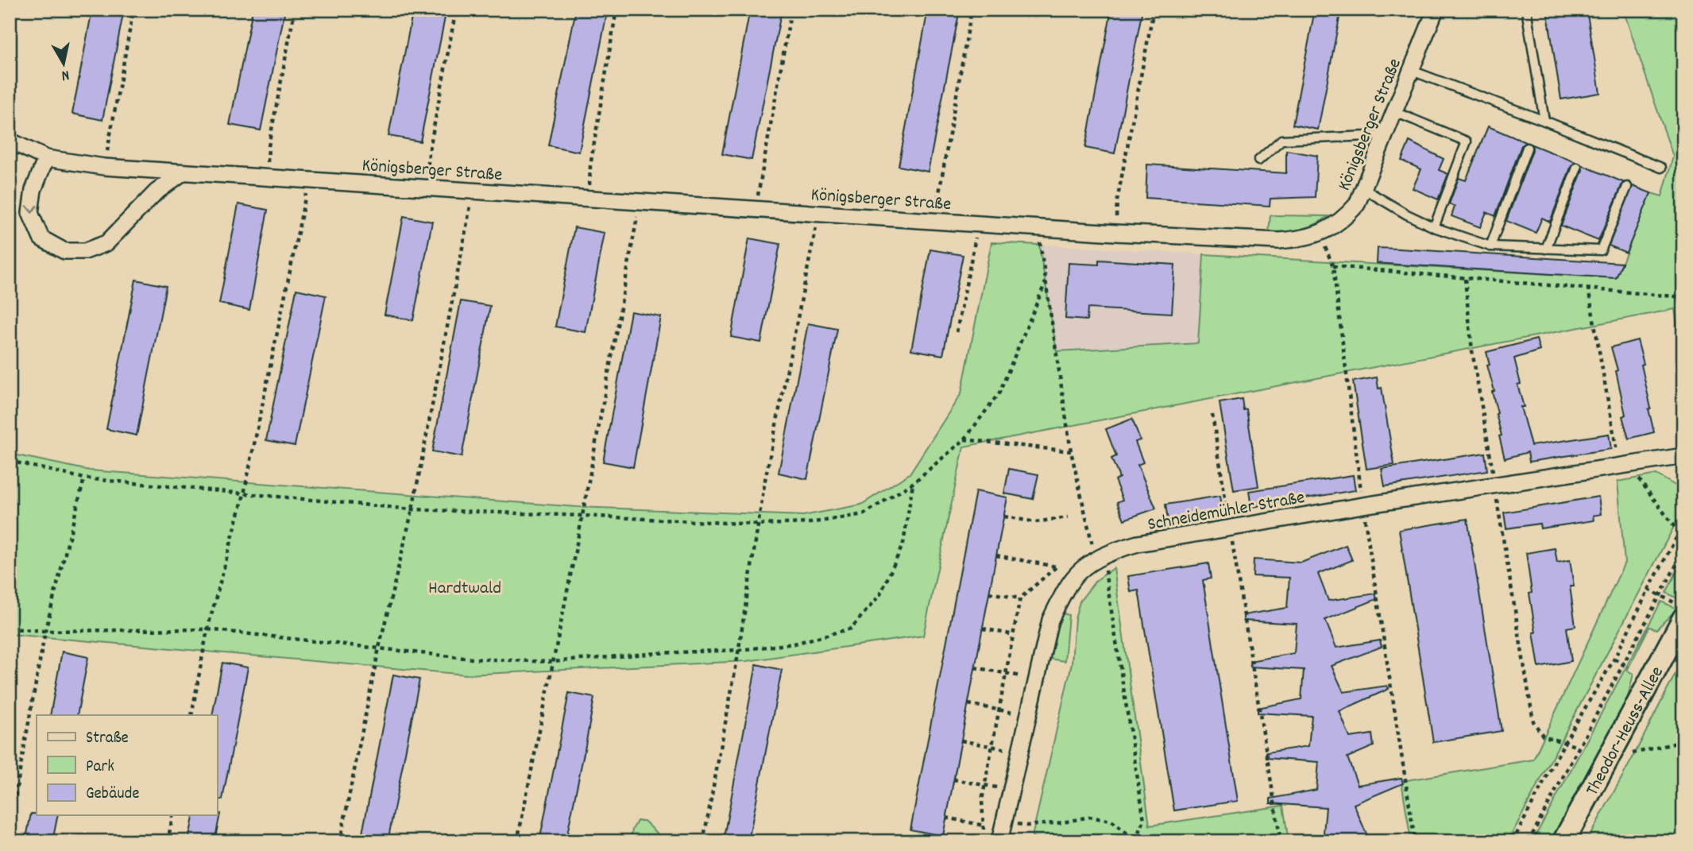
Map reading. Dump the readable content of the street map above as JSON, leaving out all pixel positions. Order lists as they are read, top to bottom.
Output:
{
  "streets": {
    "main road": ["Theodor-Heuss-Allee"],
    "street": ["Königsberger Straße", "Schneidemühler Straße"]
  },
  "parks": ["Hardtwald"],
  "legend": ["Straße", "Park", "Gebäude"],
  "north": "bottom"
}
